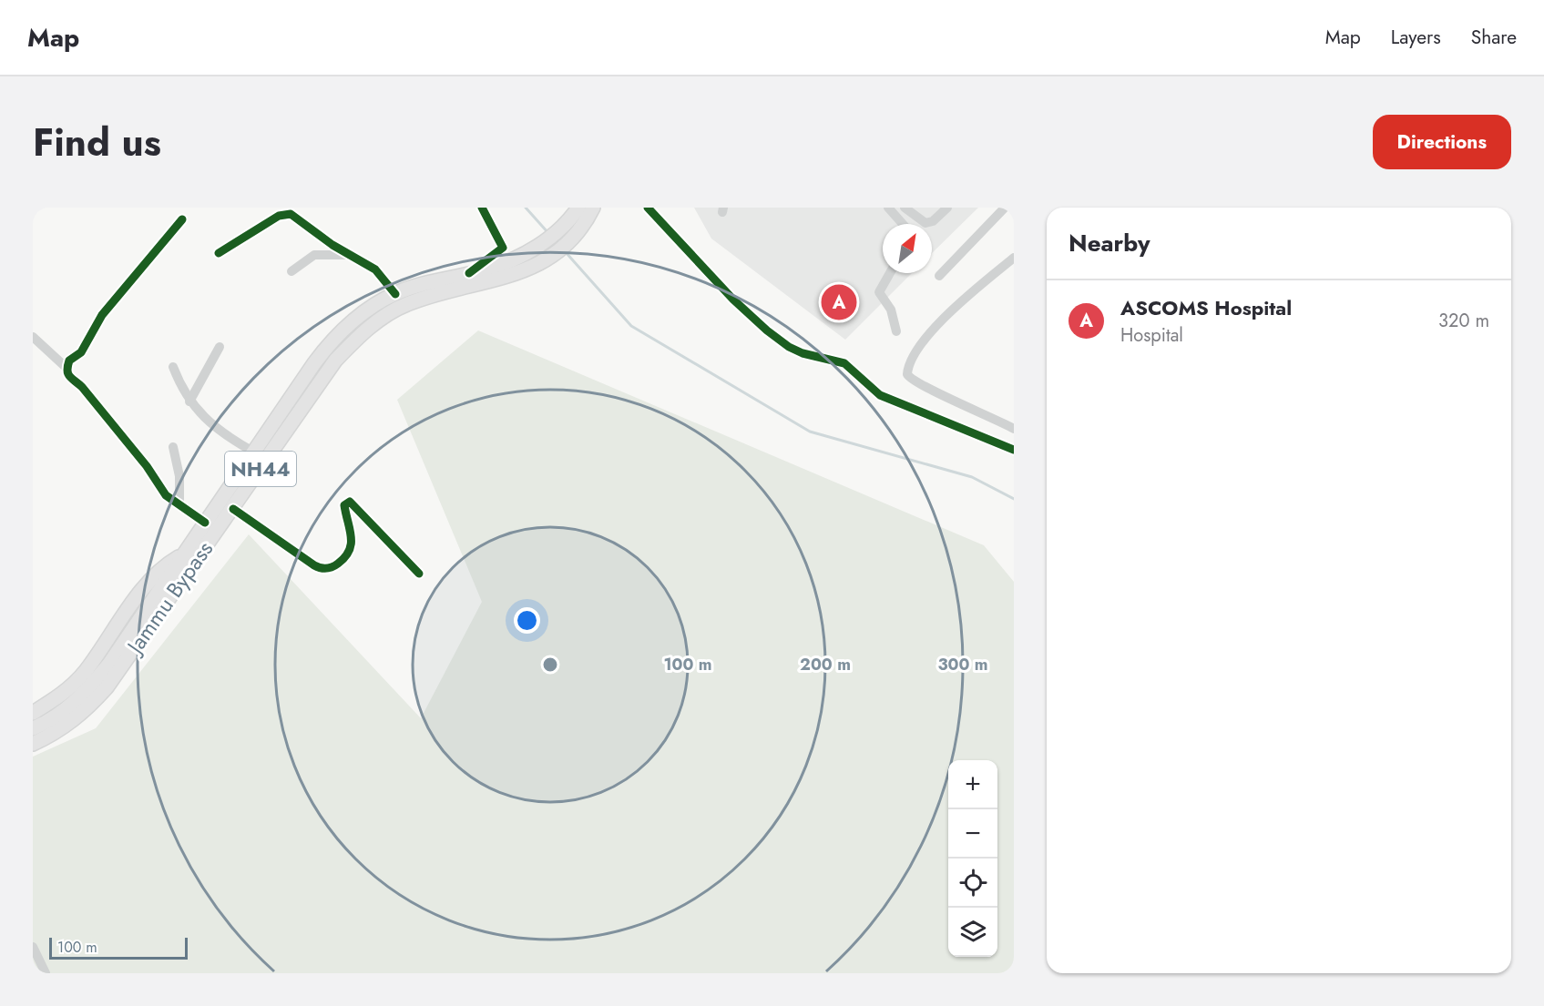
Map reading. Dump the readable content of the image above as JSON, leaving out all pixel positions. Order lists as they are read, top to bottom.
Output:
{
  "streets": {
    "highway": ["NH44", "Jammu Bypass"]
  },
  "scale_bar": "100 m",
  "north": "top right",
  "page": {
    "header": "Map",
    "nav": ["Map", "Layers", "Share"],
    "title": "Find us",
    "buttons": "Directions",
    "heading": "Nearby",
    "list": [
      {
        "mark": "A",
        "name": "ASCOMS Hospital",
        "note": "Hospital",
        "value": "320 m"
      }
    ],
    "pins": "A",
    "map_buttons": ["+", "−"],
    "scale": "100 m"
  },
  "rings": ["100 m", "200 m", "300 m"]
}
